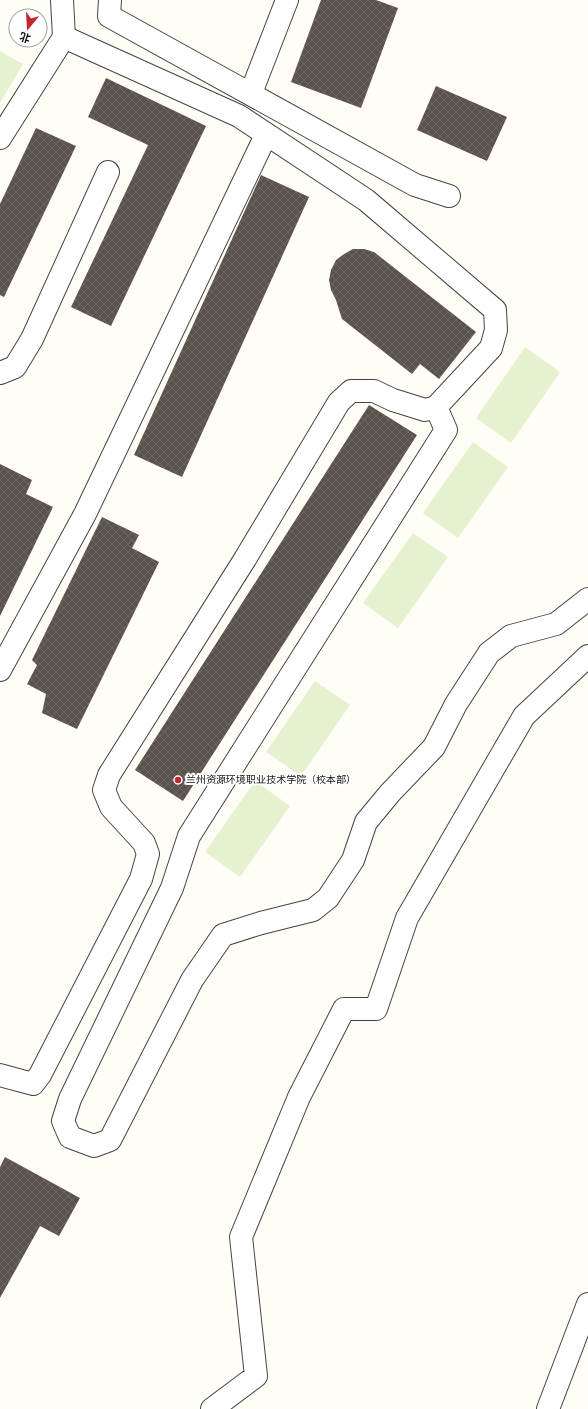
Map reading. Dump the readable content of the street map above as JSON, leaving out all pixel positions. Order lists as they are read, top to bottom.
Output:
{
  "places": ["兰州资源环境职业技术学院（校本部）"],
  "north": "bottom"
}
